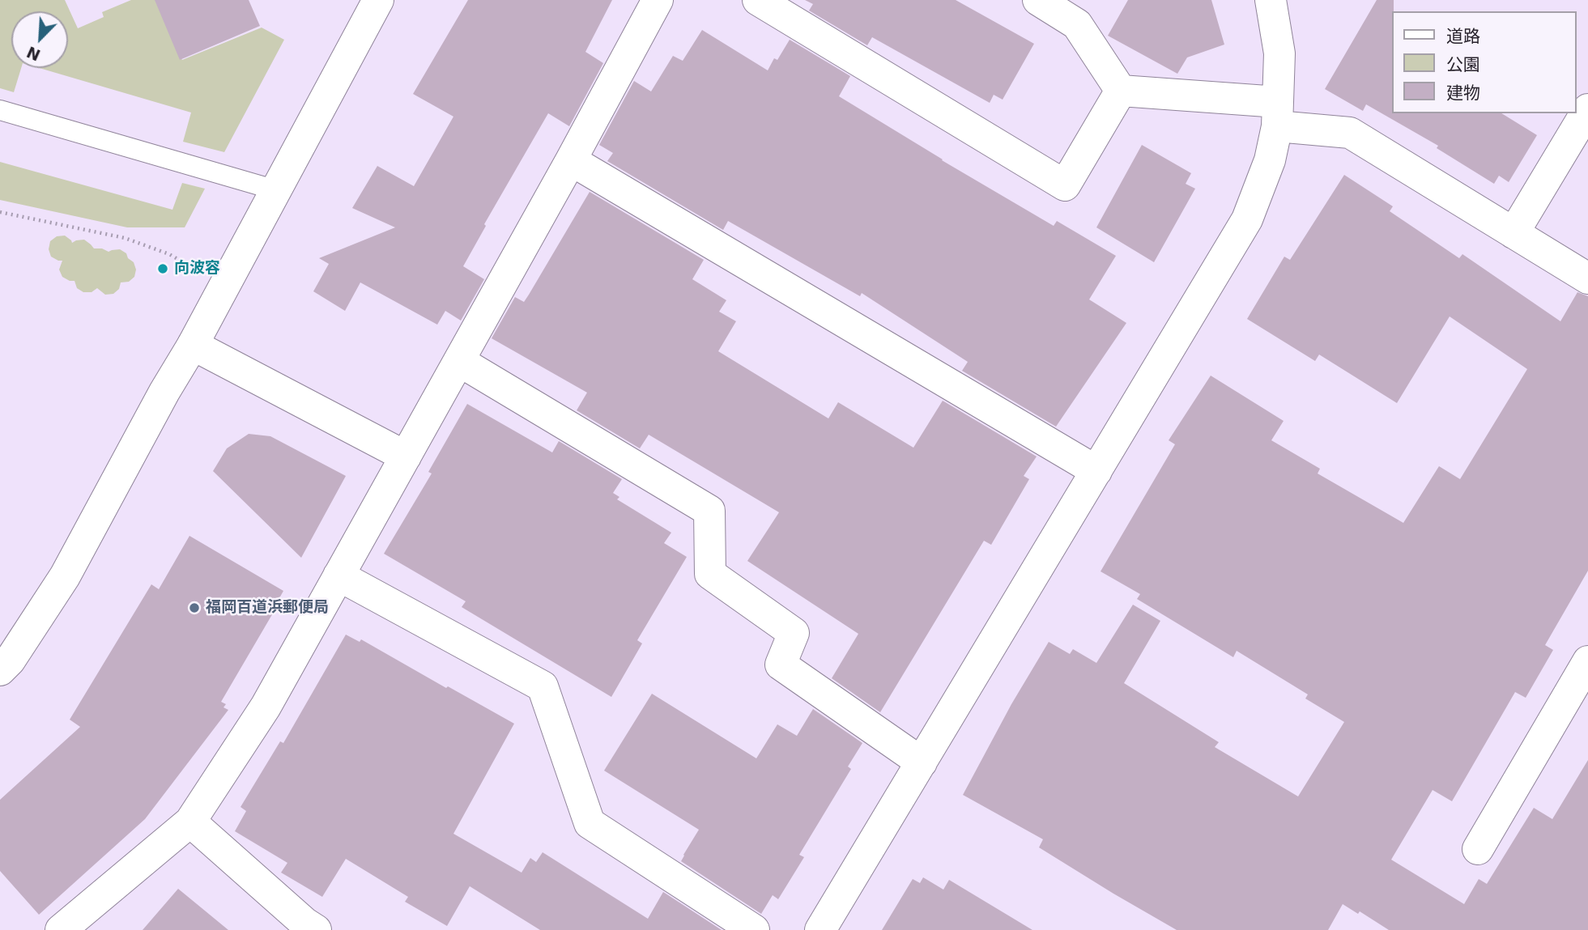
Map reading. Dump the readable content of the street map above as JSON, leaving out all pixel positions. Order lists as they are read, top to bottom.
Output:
{
  "places": ["向波容", "福岡百道浜郵便局"],
  "legend": ["道路", "公園", "建物"],
  "north": "bottom left"
}
